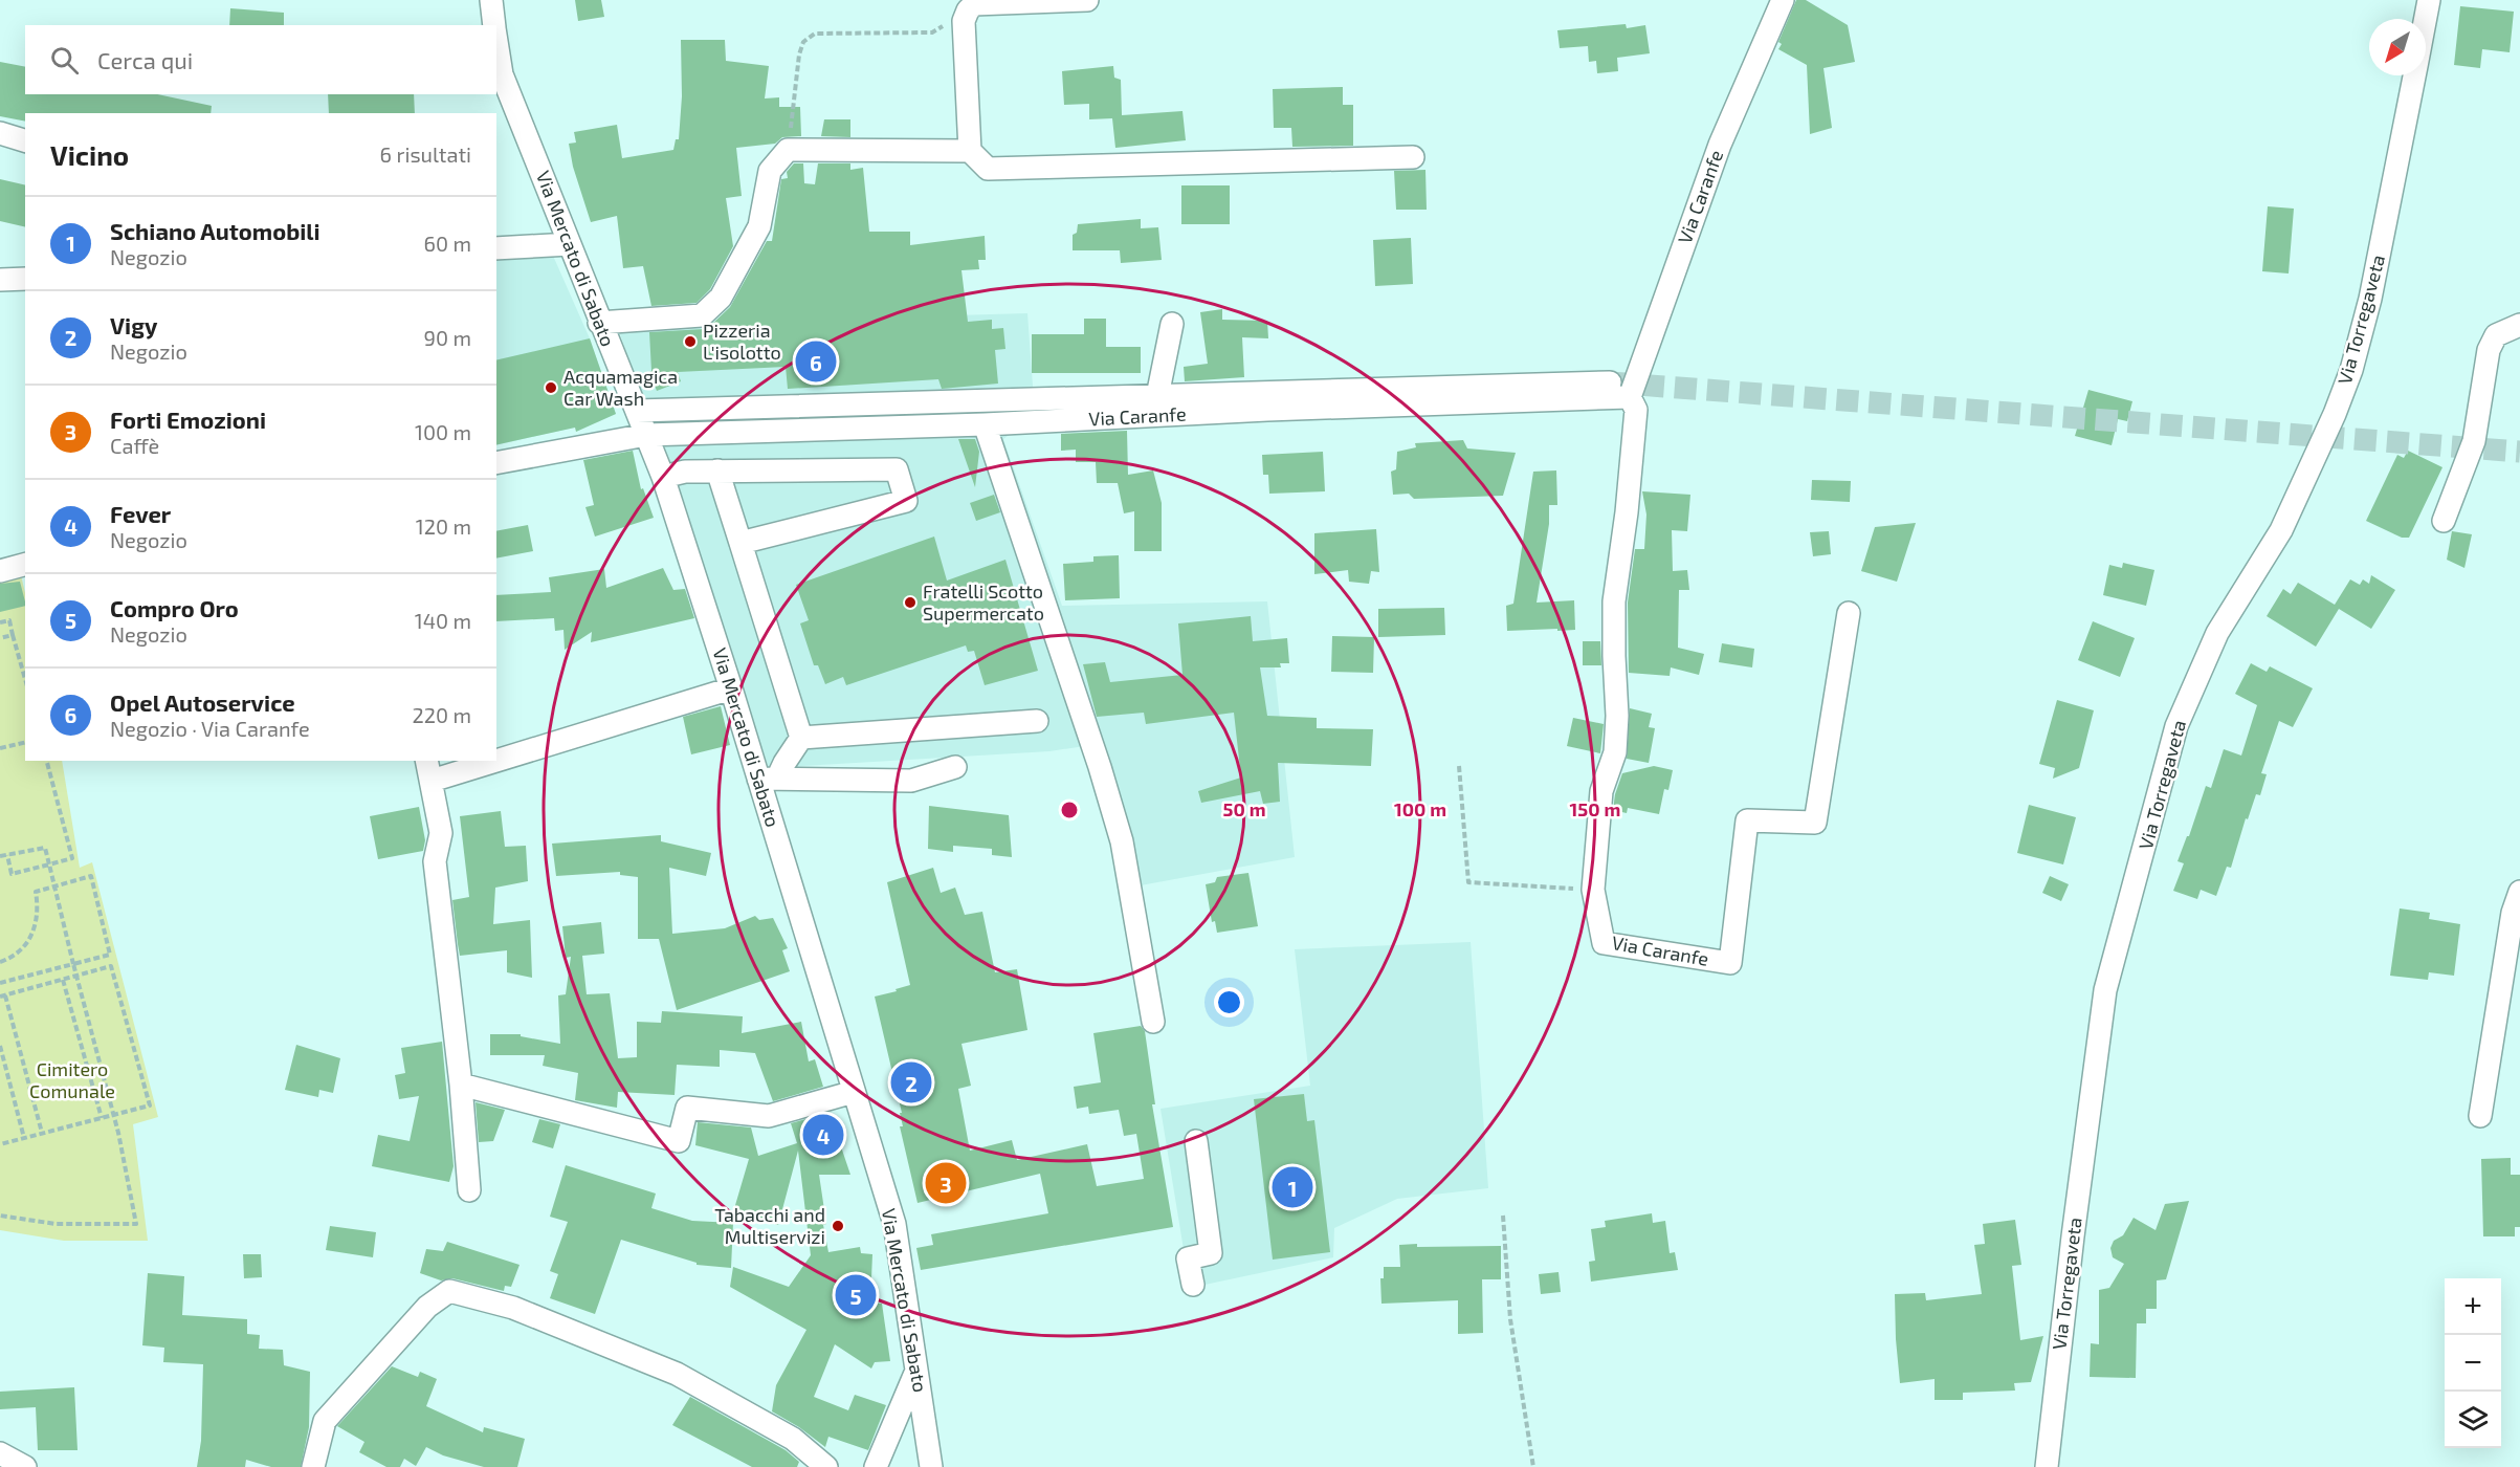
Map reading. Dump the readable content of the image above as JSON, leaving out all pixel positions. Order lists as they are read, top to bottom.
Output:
{
  "streets": {
    "street": ["Via Caranfe", "Via Mercato di Sabato", "Via Torregaveta"]
  },
  "crossings": [
    ["Via Caranfe", "Via Mercato di Sabato"]
  ],
  "parks": ["Cimitero Comunale"],
  "places": [
    "Pizzeria L'isolotto",
    "Acquamagica Car Wash",
    "Fratelli Scotto Supermercato",
    "Tabacchi and Multiservizi"
  ],
  "north": "bottom left",
  "page": {
    "search": "Cerca qui",
    "heading": ["Vicino", "6 risultati"],
    "list": [
      {
        "mark": "1",
        "name": "Schiano Automobili",
        "note": "Negozio",
        "value": "60 m"
      },
      {
        "mark": "2",
        "name": "Vigy",
        "note": "Negozio",
        "value": "90 m"
      },
      {
        "mark": "3",
        "name": "Forti Emozioni",
        "note": "Caffè",
        "value": "100 m"
      },
      {
        "mark": "4",
        "name": "Fever",
        "note": "Negozio",
        "value": "120 m"
      },
      {
        "mark": "5",
        "name": "Compro Oro",
        "note": "Negozio",
        "value": "140 m"
      },
      {
        "mark": "6",
        "name": "Opel Autoservice",
        "note": "Negozio · Via Caranfe",
        "value": "220 m"
      }
    ],
    "pins": [
      "6",
      "2",
      "4",
      "3",
      "1",
      "5"
    ],
    "map_buttons": ["+", "−"]
  },
  "rings": ["50 m", "100 m", "150 m"]
}
